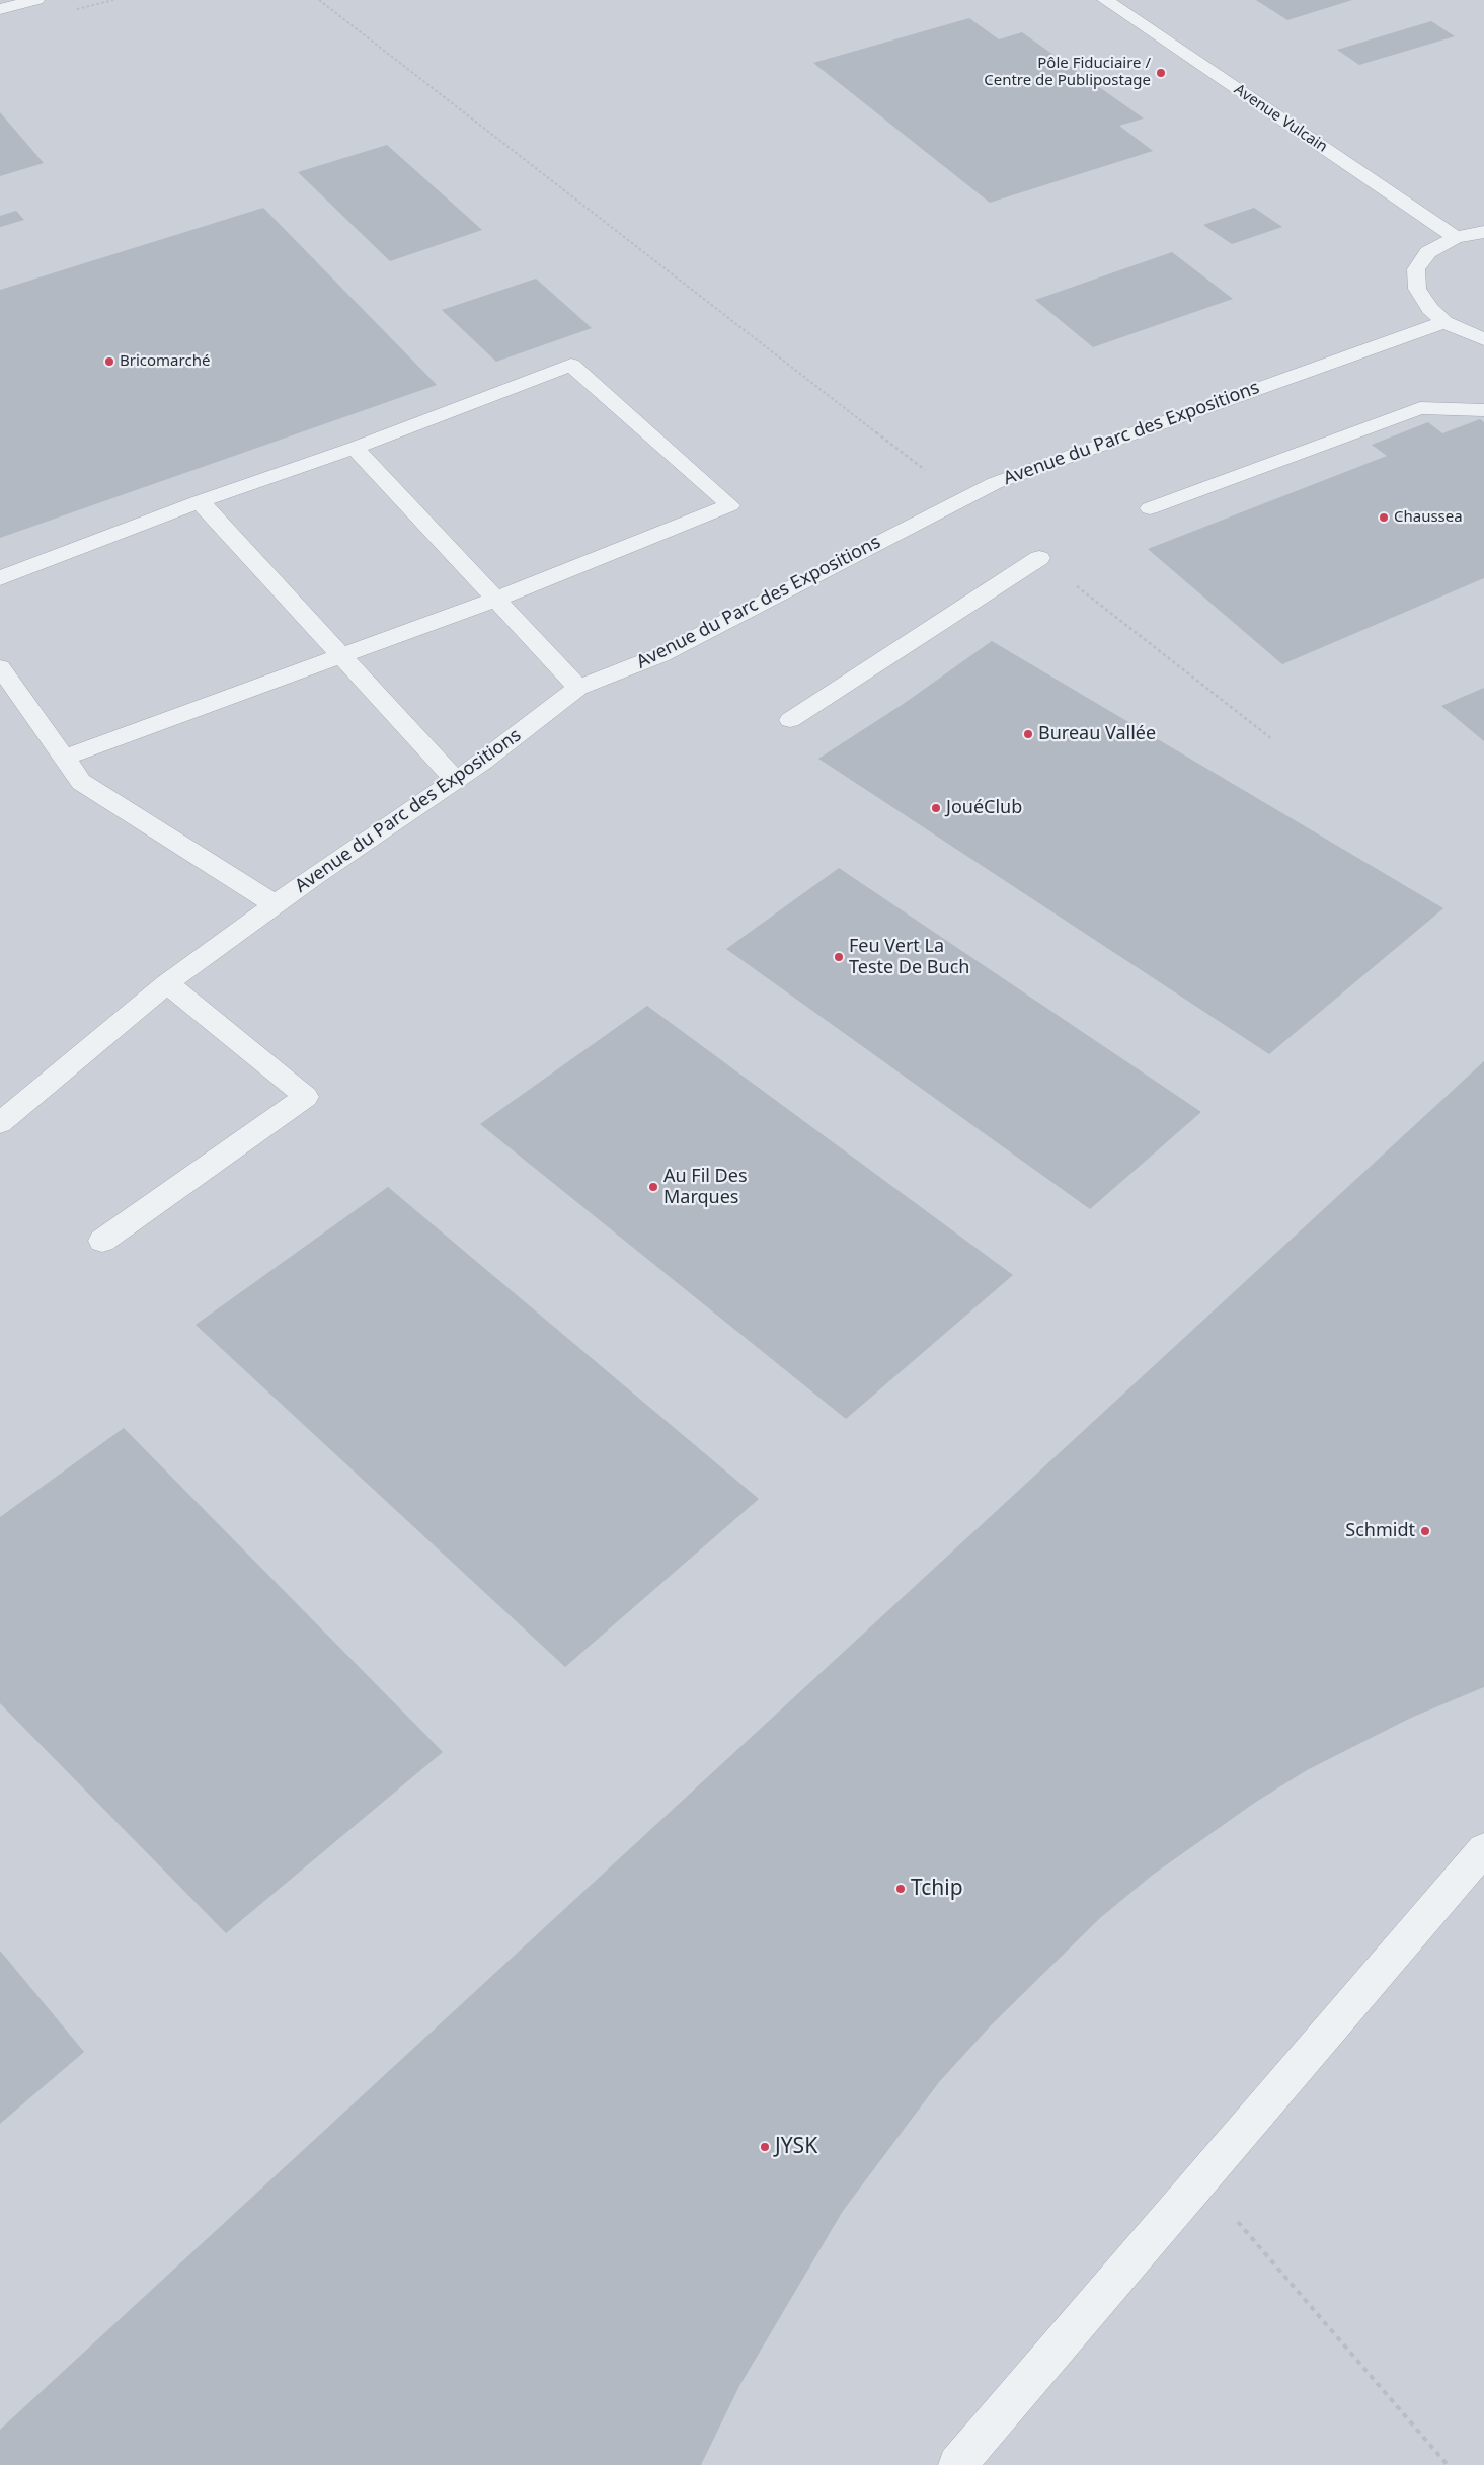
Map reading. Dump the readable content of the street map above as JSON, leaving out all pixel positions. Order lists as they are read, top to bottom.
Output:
{
  "streets": {
    "street": ["Avenue Vulcain", "Avenue du Parc des Expositions"]
  },
  "places": [
    "Pôle Fiduciaire / Centre de Publipostage",
    "Bricomarché",
    "Chaussea",
    "Bureau Vallée",
    "JouéClub",
    "Feu Vert La Teste De Buch",
    "Au Fil Des Marques",
    "Schmidt",
    "Tchip",
    "JYSK"
  ]
}
